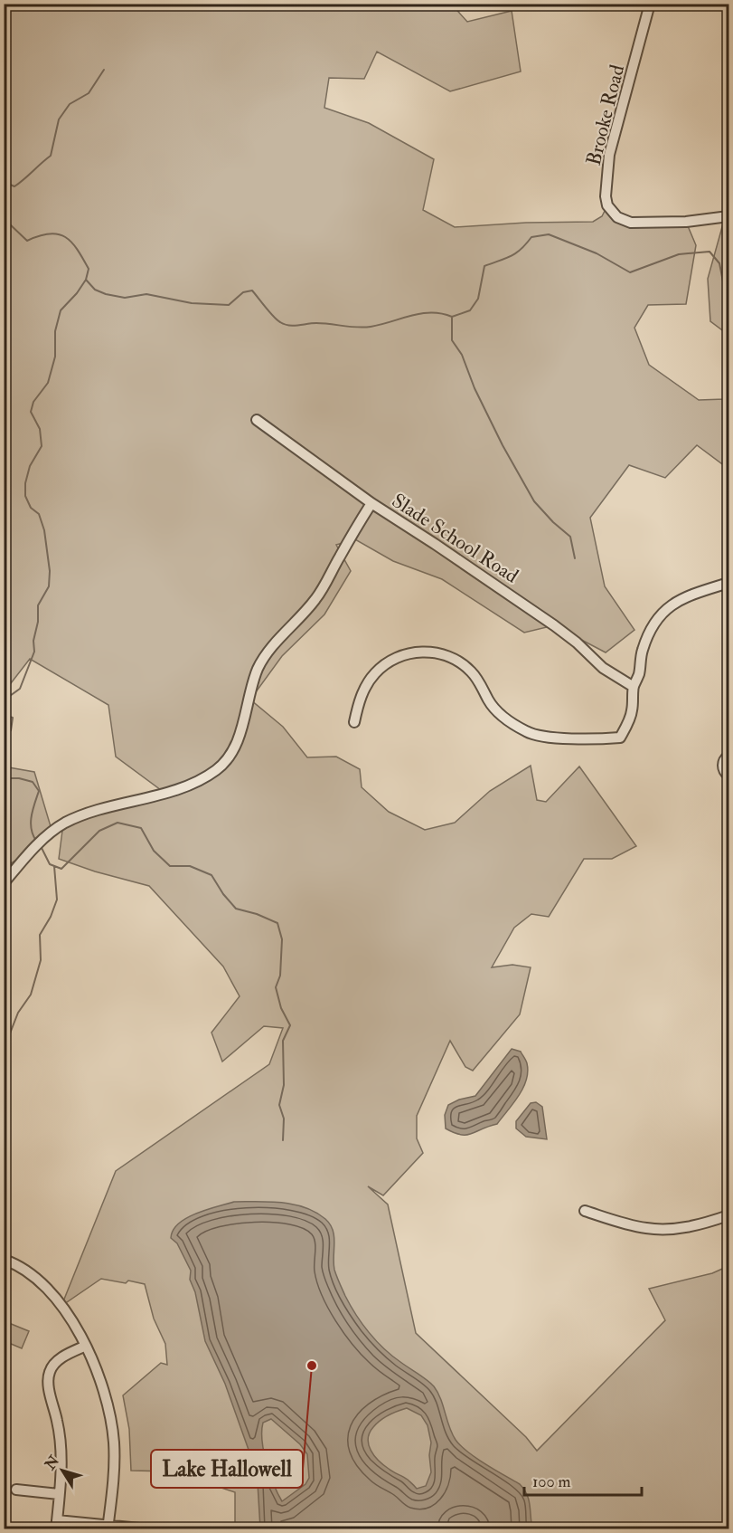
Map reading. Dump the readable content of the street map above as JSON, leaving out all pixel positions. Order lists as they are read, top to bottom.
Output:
{
  "streets": {
    "street": ["Brooke Road", "Slade School Road"]
  },
  "places": ["Lake Hallowell"],
  "scale_bar": "100 m",
  "north": "top left"
}
